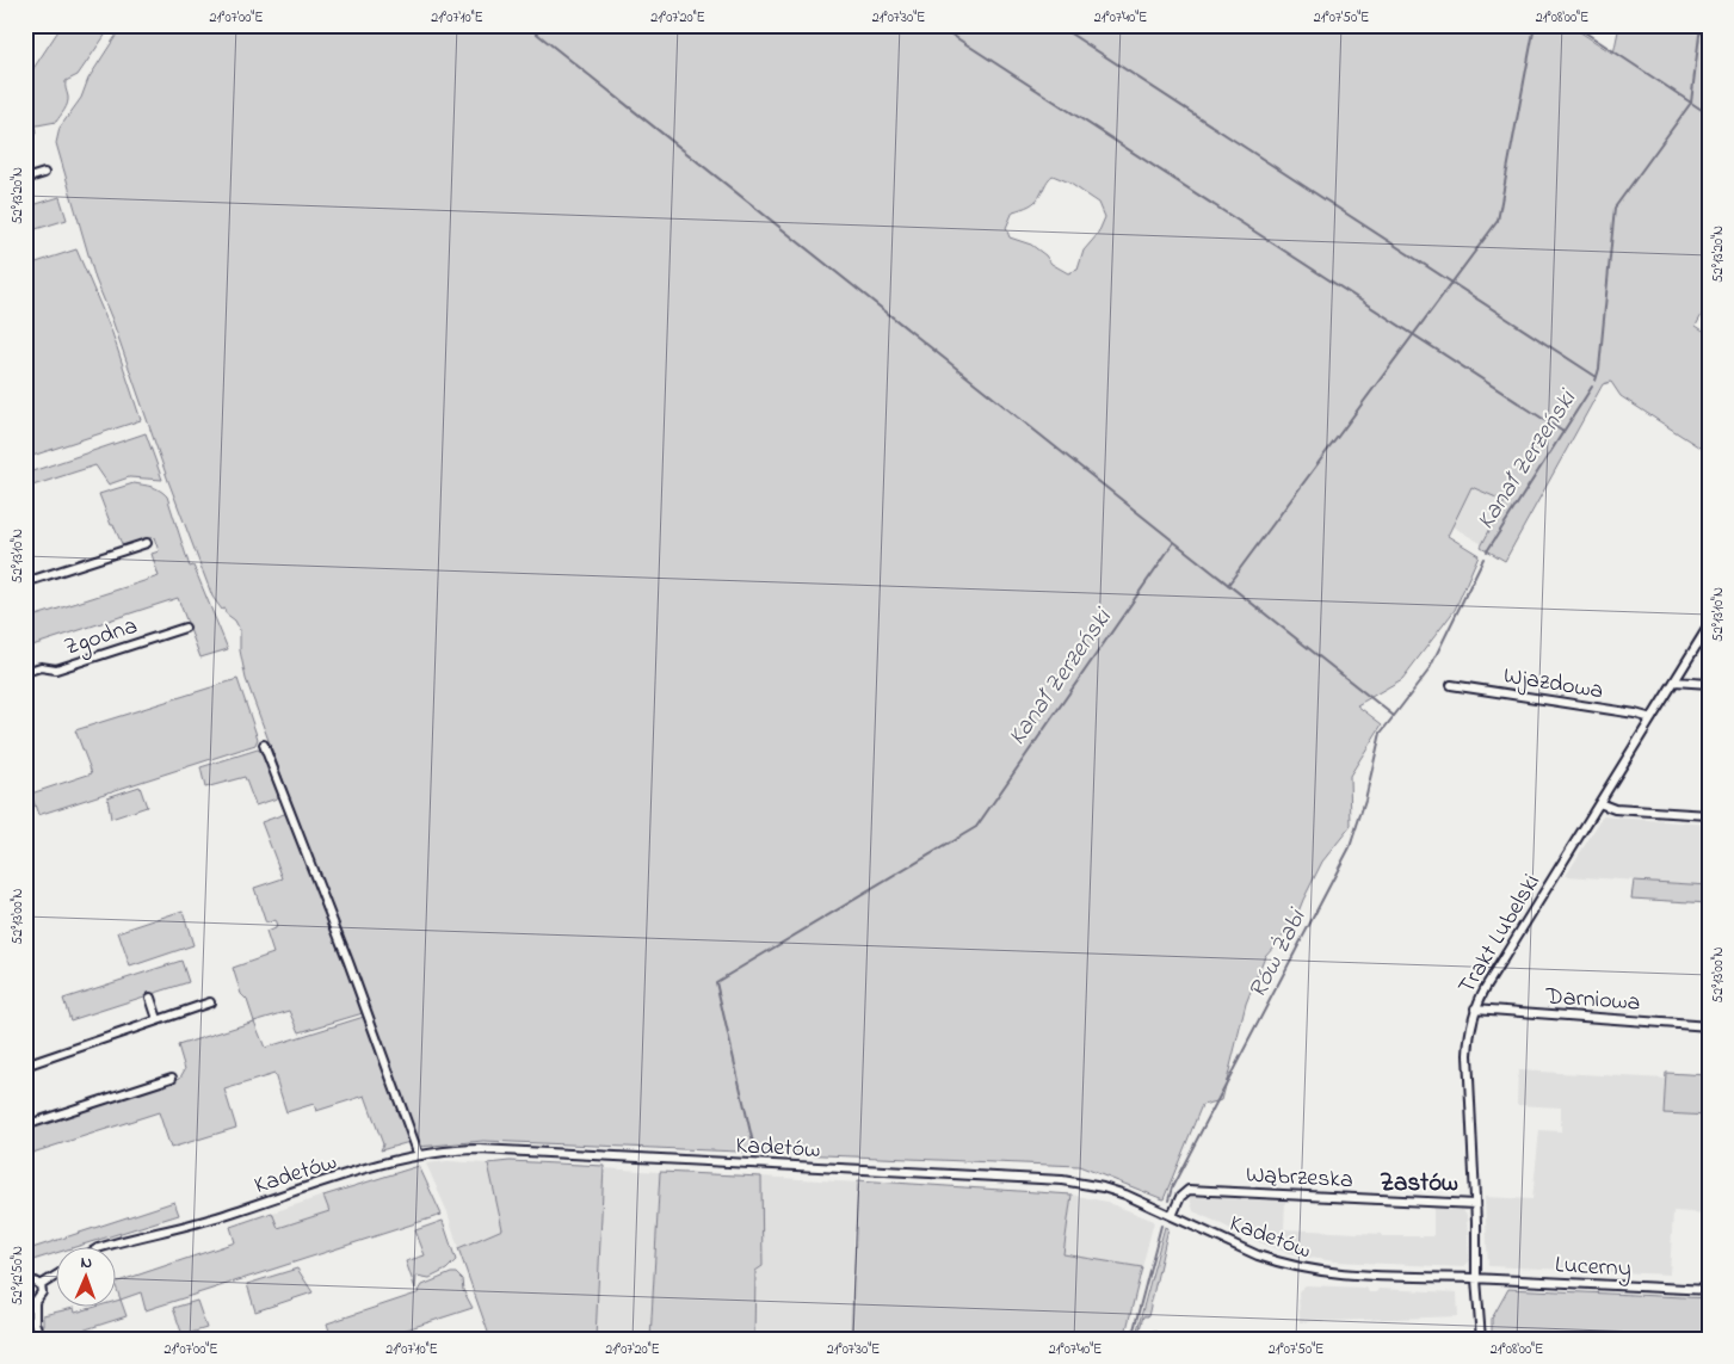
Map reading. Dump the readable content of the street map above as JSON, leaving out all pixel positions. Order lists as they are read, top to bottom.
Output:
{
  "streets": {
    "street": [
      "Zgodna",
      "Wjazdowa",
      "Trakt Lubelski",
      "Darniowa",
      "Kadetów",
      "Wąbrzeska",
      "Lucerny"
    ]
  },
  "crossings": [
    ["Wjazdowa", "Trakt Lubelski"],
    ["Trakt Lubelski", "Darniowa"],
    ["Trakt Lubelski", "Kadetów"],
    ["Trakt Lubelski", "Wąbrzeska"],
    ["Trakt Lubelski", "Lucerny"],
    ["Kadetów", "Wąbrzeska"],
    ["Kadetów", "Lucerny"]
  ],
  "districts": ["Zastów"],
  "water": ["Kanał Zerzeński", "Rów Żabi"],
  "north": "top",
  "coordinates": [
    "21°07'00\"E",
    "21°07'10\"E",
    "21°07'20\"E",
    "21°07'30\"E",
    "21°07'40\"E",
    "21°07'50\"E",
    "21°08'00\"E",
    "52°13'20\"N",
    "52°13'10\"N",
    "52°13'00\"N",
    "52°12'50\"N"
  ]
}
